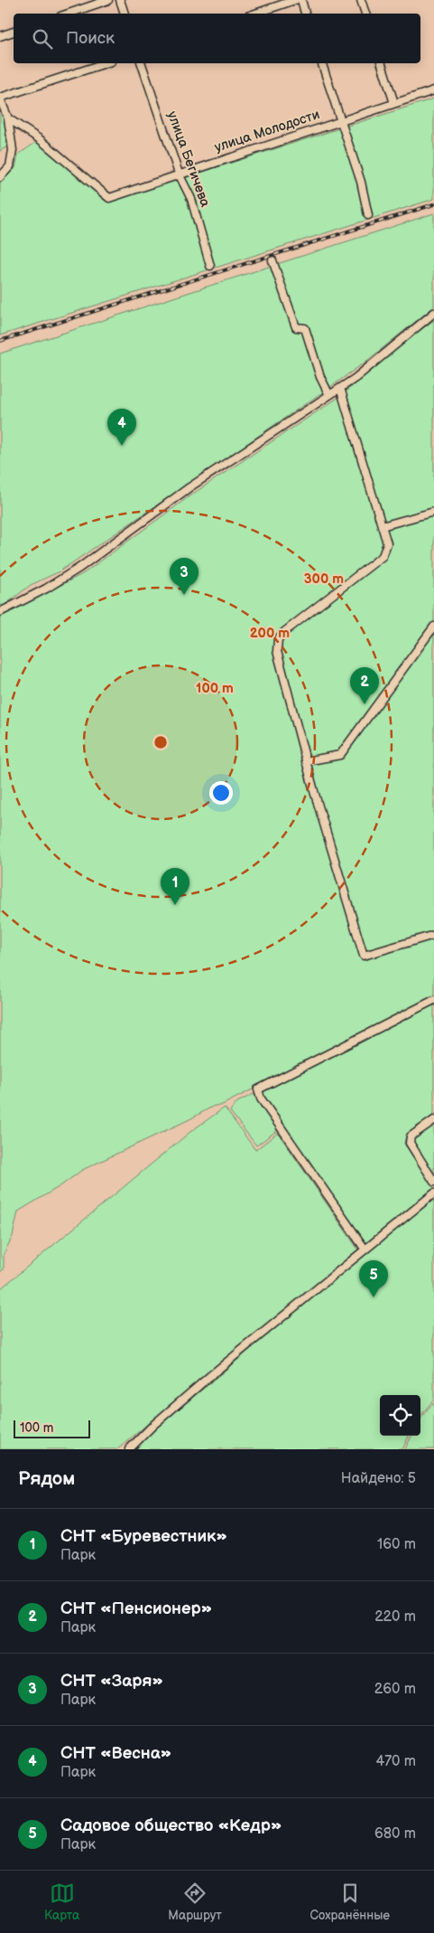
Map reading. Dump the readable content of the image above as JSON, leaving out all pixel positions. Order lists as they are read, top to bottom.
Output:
{
  "streets": {
    "street": ["улица Молодости", "улица Бегичева"]
  },
  "crossings": [
    ["улица Молодости", "улица Бегичева"]
  ],
  "scale_bar": "100 m",
  "page": {
    "search": "Поиск",
    "pins": [
      "4",
      "3",
      "2",
      "1",
      "5"
    ],
    "scale": "100 m",
    "heading": ["Рядом", "Найдено: 5"],
    "list": [
      {
        "mark": "1",
        "name": "СНТ «Буревестник»",
        "note": "Парк",
        "value": "160 m"
      },
      {
        "mark": "2",
        "name": "СНТ «Пенсионер»",
        "note": "Парк",
        "value": "220 m"
      },
      {
        "mark": "3",
        "name": "СНТ «Заря»",
        "note": "Парк",
        "value": "260 m"
      },
      {
        "mark": "4",
        "name": "СНТ «Весна»",
        "note": "Парк",
        "value": "470 m"
      },
      {
        "mark": "5",
        "name": "Садовое общество «Кедр»",
        "note": "Парк",
        "value": "680 m"
      }
    ],
    "nav": ["Карта", "Маршрут", "Сохранённые"]
  },
  "rings": ["300 m", "200 m", "100 m"]
}
